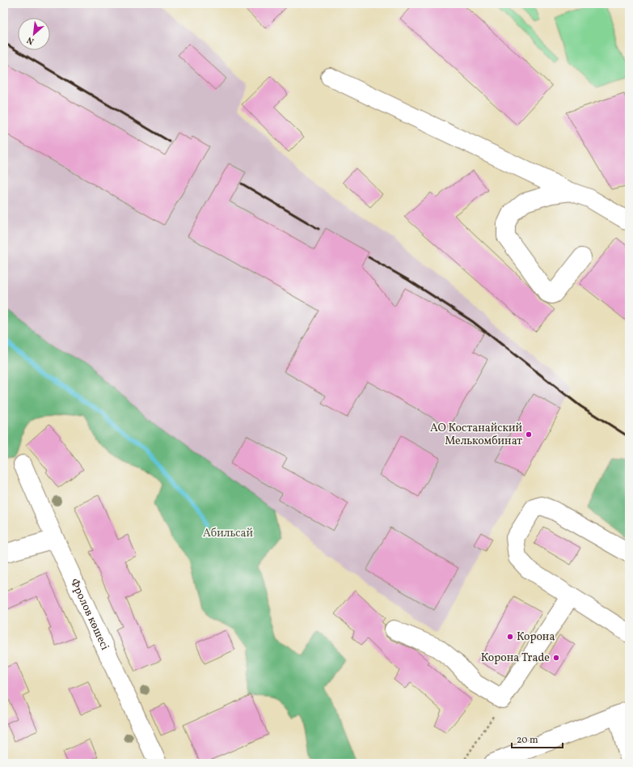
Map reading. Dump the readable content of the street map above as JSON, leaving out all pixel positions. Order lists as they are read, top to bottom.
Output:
{
  "streets": {
    "street": ["Фролов көшесі"]
  },
  "parks": ["Абильсай"],
  "places": ["АО Костанайский Мелькомбинат", "Корона", "Корона Trade"],
  "scale_bar": "20 m",
  "north": "bottom left"
}
